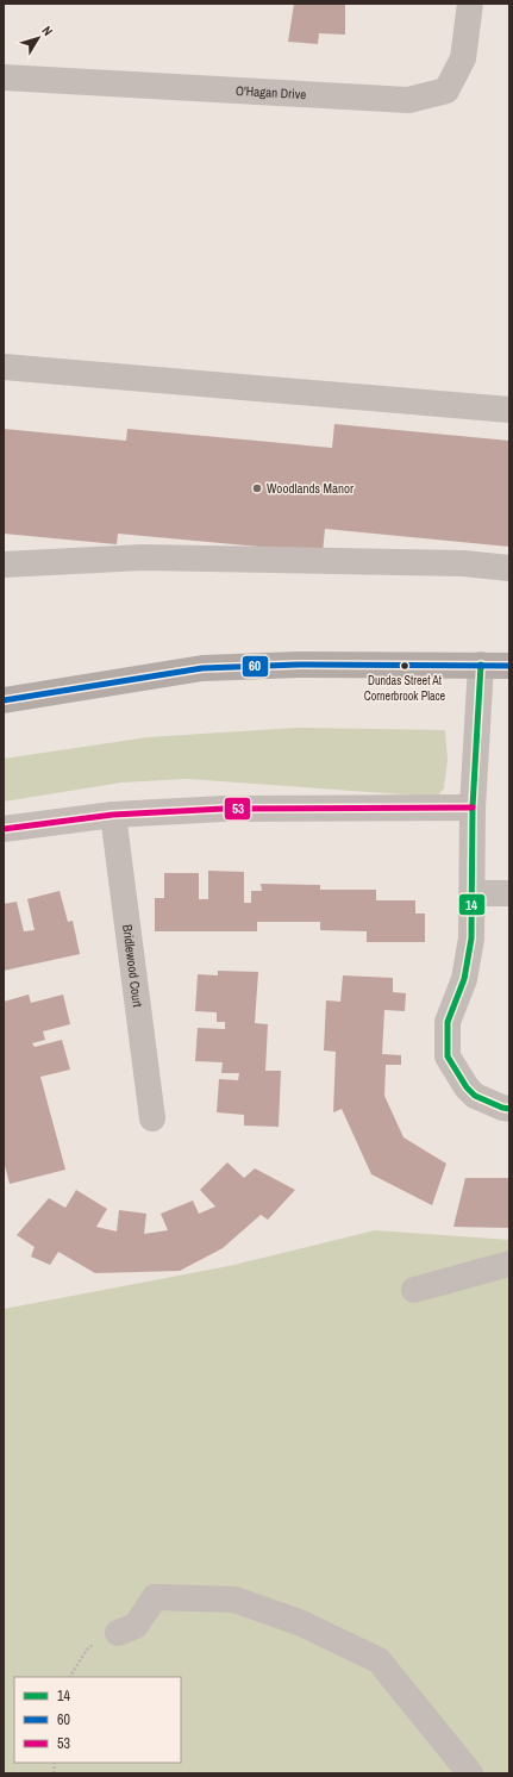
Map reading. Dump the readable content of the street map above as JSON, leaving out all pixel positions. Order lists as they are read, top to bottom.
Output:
{
  "streets": {
    "street": ["O'Hagan Drive", "Bridlewood Court"]
  },
  "places": ["Woodlands Manor", "Dundas Street At Cornerbrook Place"],
  "lines": ["transit line 14", "transit line 60", "transit line 53"],
  "legend": ["14", "60", "53"],
  "north": "top right"
}
